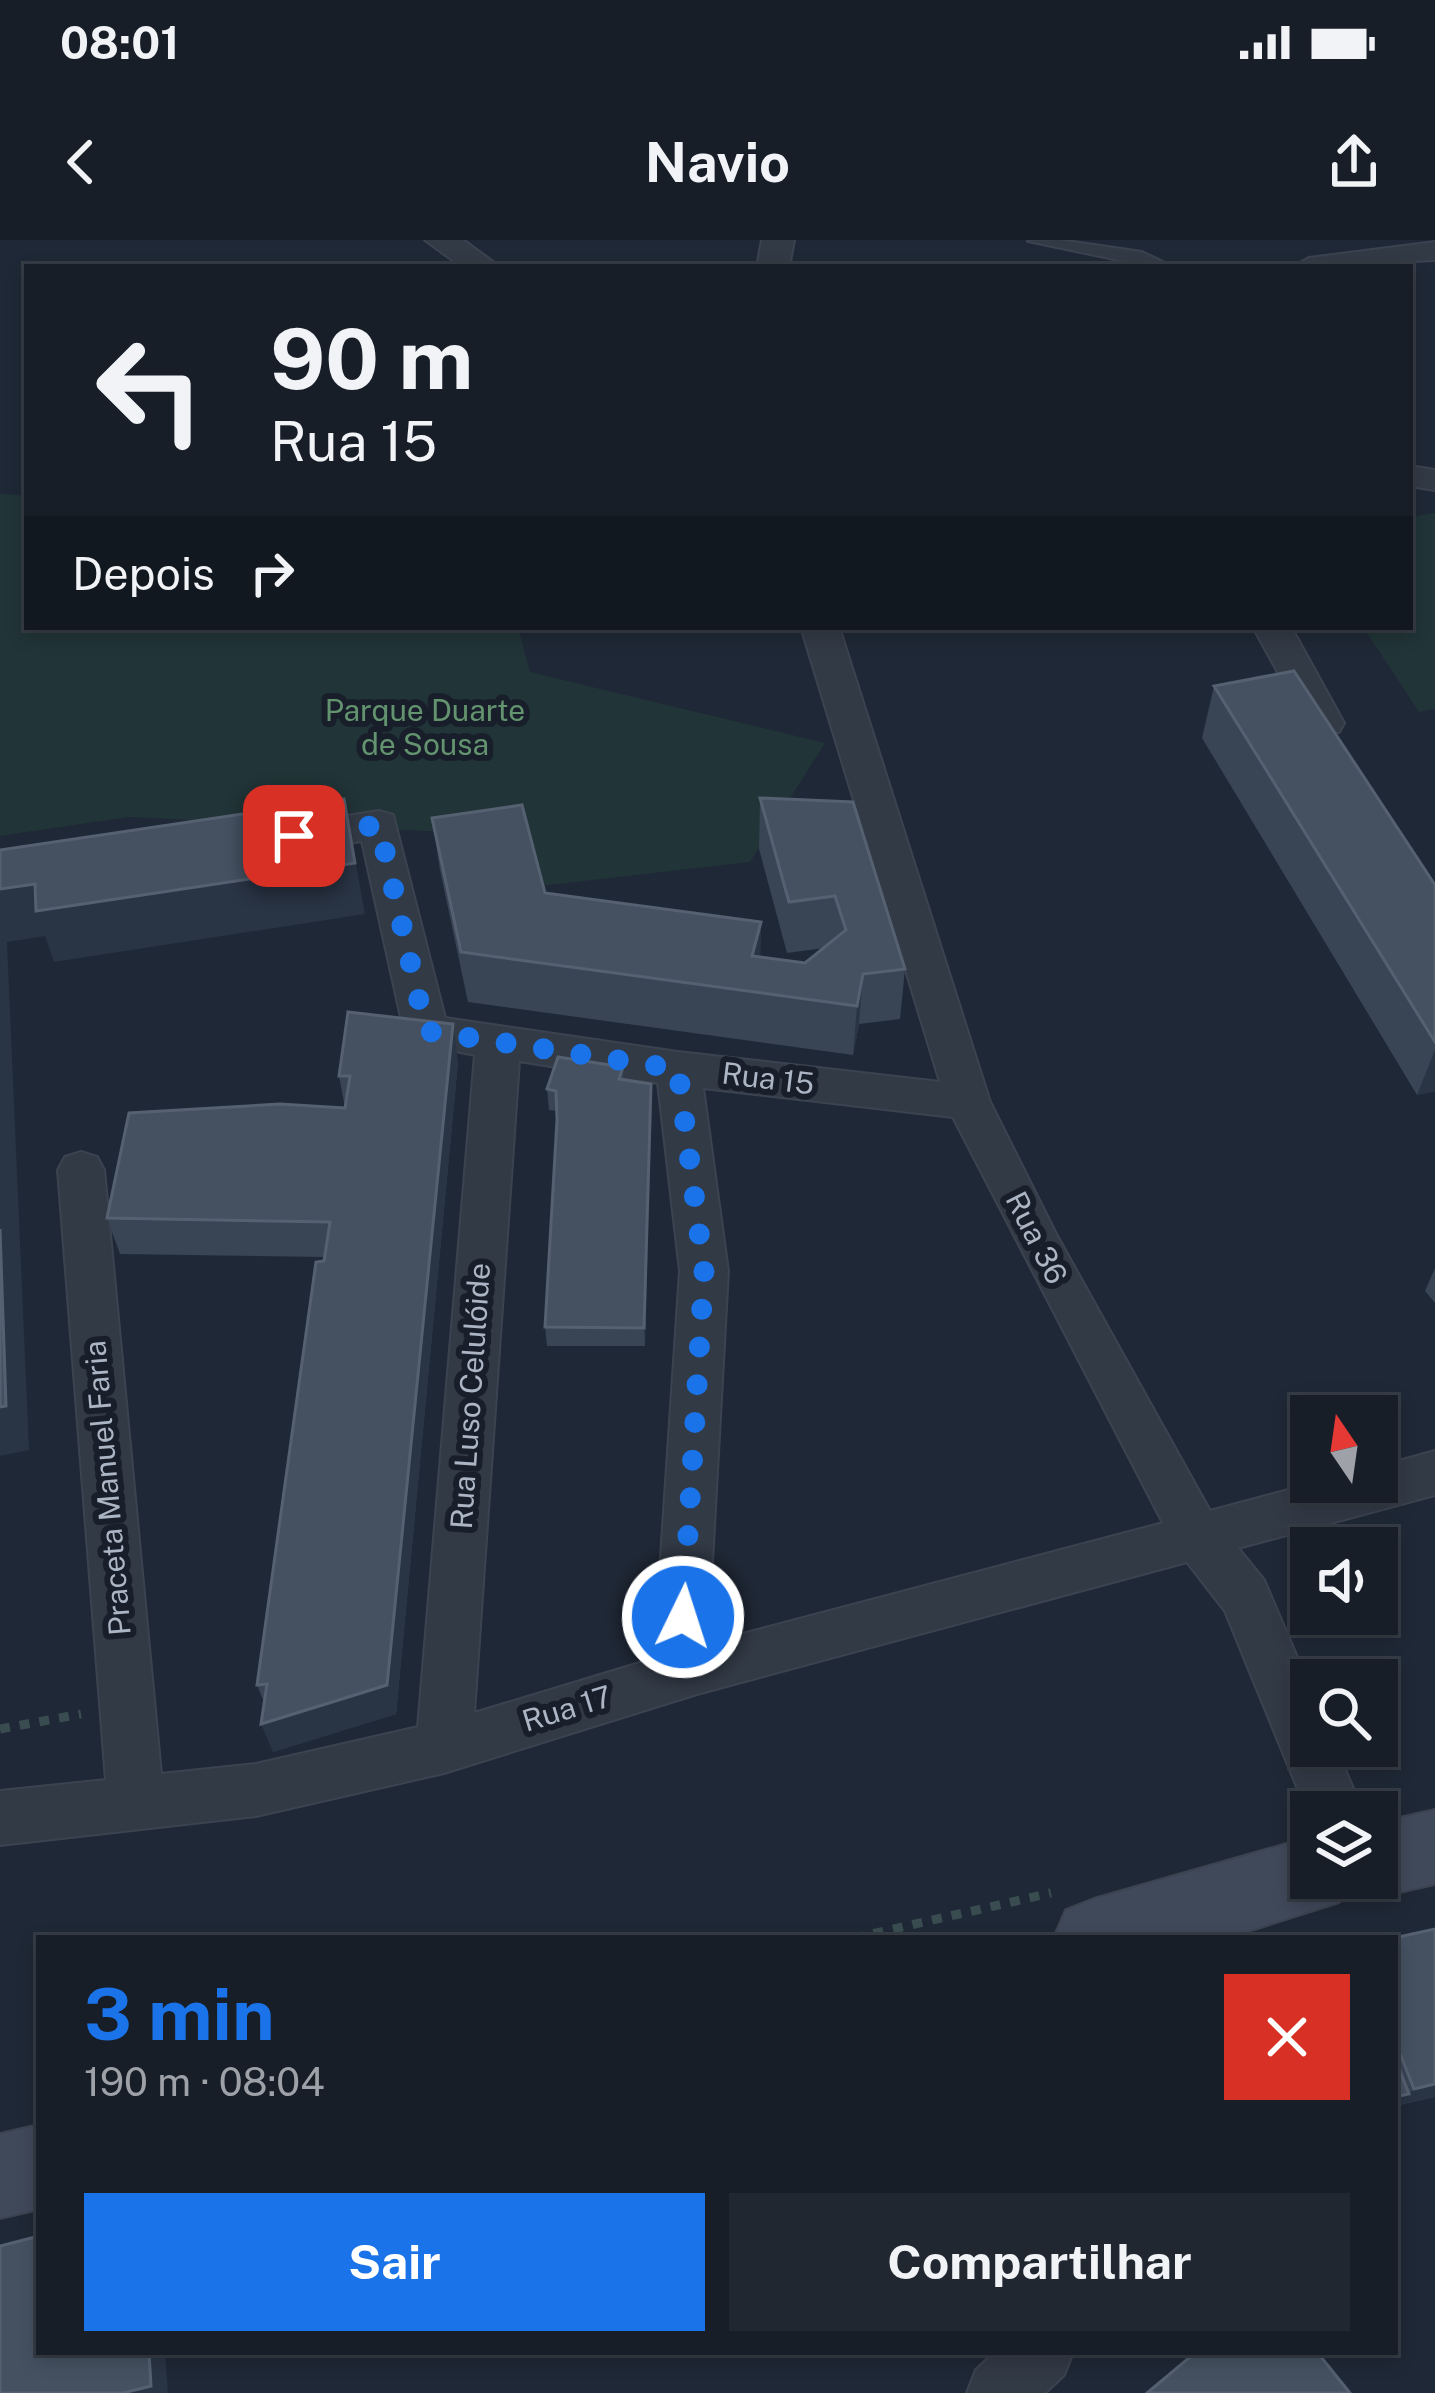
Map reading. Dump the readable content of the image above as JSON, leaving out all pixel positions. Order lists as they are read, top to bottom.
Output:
{
  "streets": {
    "street": [
      "Rua 15",
      "Rua 36",
      "Rua Luso Celulóide",
      "Praceta Manuel Faria",
      "Rua 17"
    ]
  },
  "crossings": [
    ["Rua 15", "Rua 36"],
    ["Rua 15", "Rua Luso Celulóide"],
    ["Rua 36", "Rua 17"],
    ["Rua Luso Celulóide", "Rua 17"],
    ["Praceta Manuel Faria", "Rua 17"]
  ],
  "parks": ["Parque Duarte de Sousa"],
  "north": "top",
  "page": {
    "status": "08:01",
    "header": "Navio",
    "turn": ["90 m", "Rua 15"],
    "then": "Depois",
    "heading": ["3 min", "190 m · 08:04"],
    "buttons": ["Sair", "Compartilhar"]
  }
}
